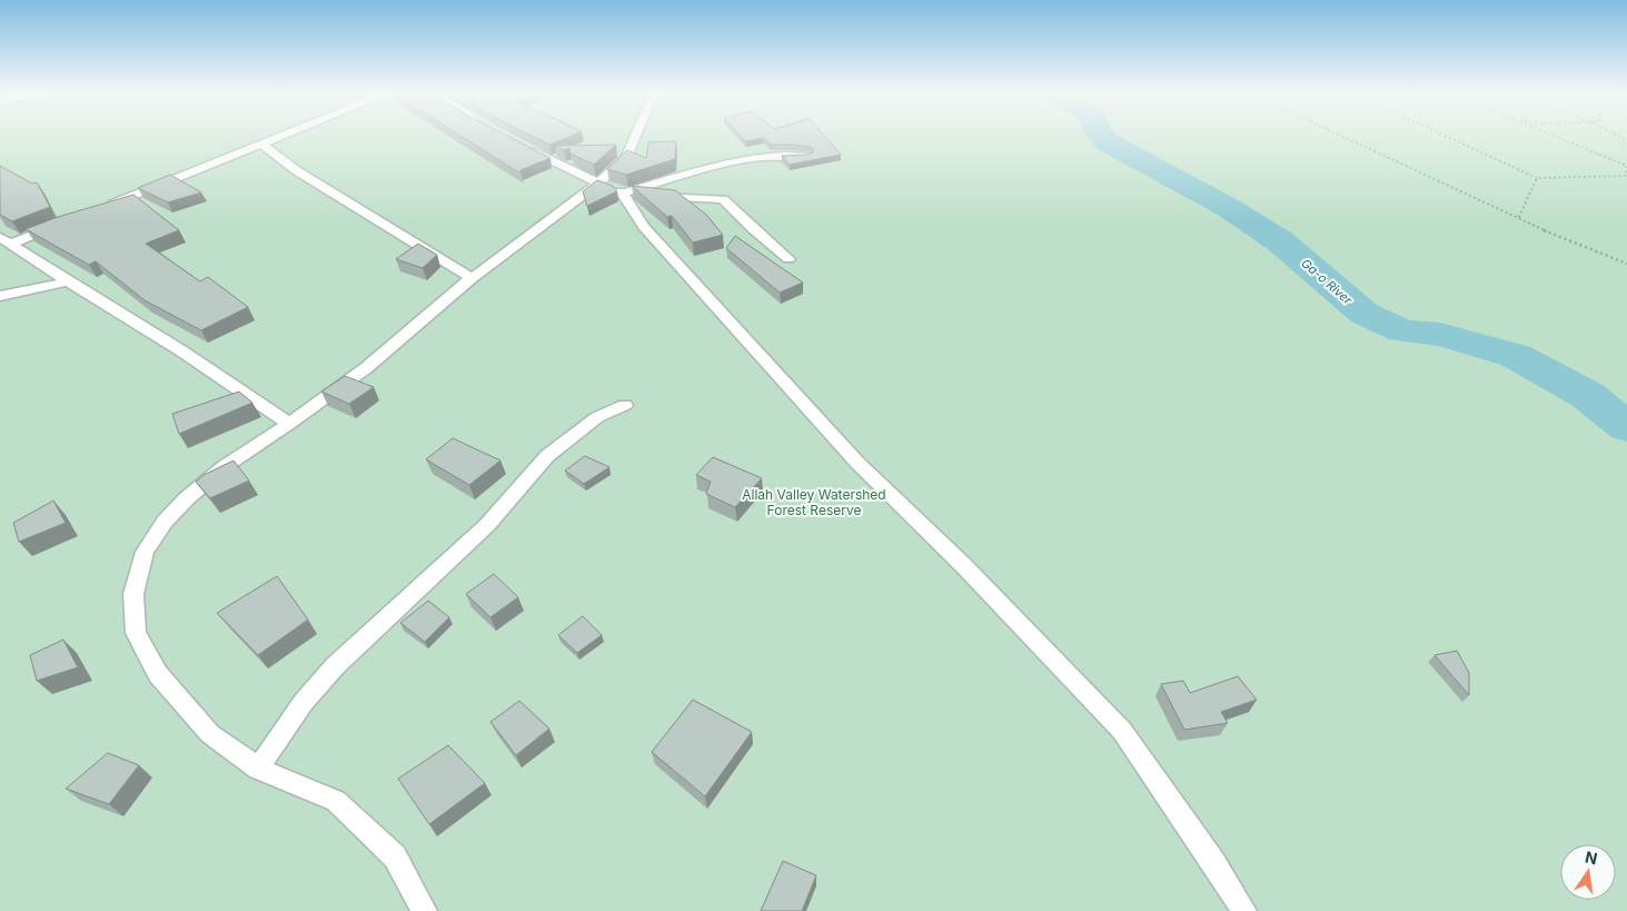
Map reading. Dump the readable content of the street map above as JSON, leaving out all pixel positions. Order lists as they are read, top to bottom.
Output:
{
  "water": ["Ga-o River"],
  "parks": ["Allah Valley Watershed Forest Reserve"],
  "north": "top"
}
